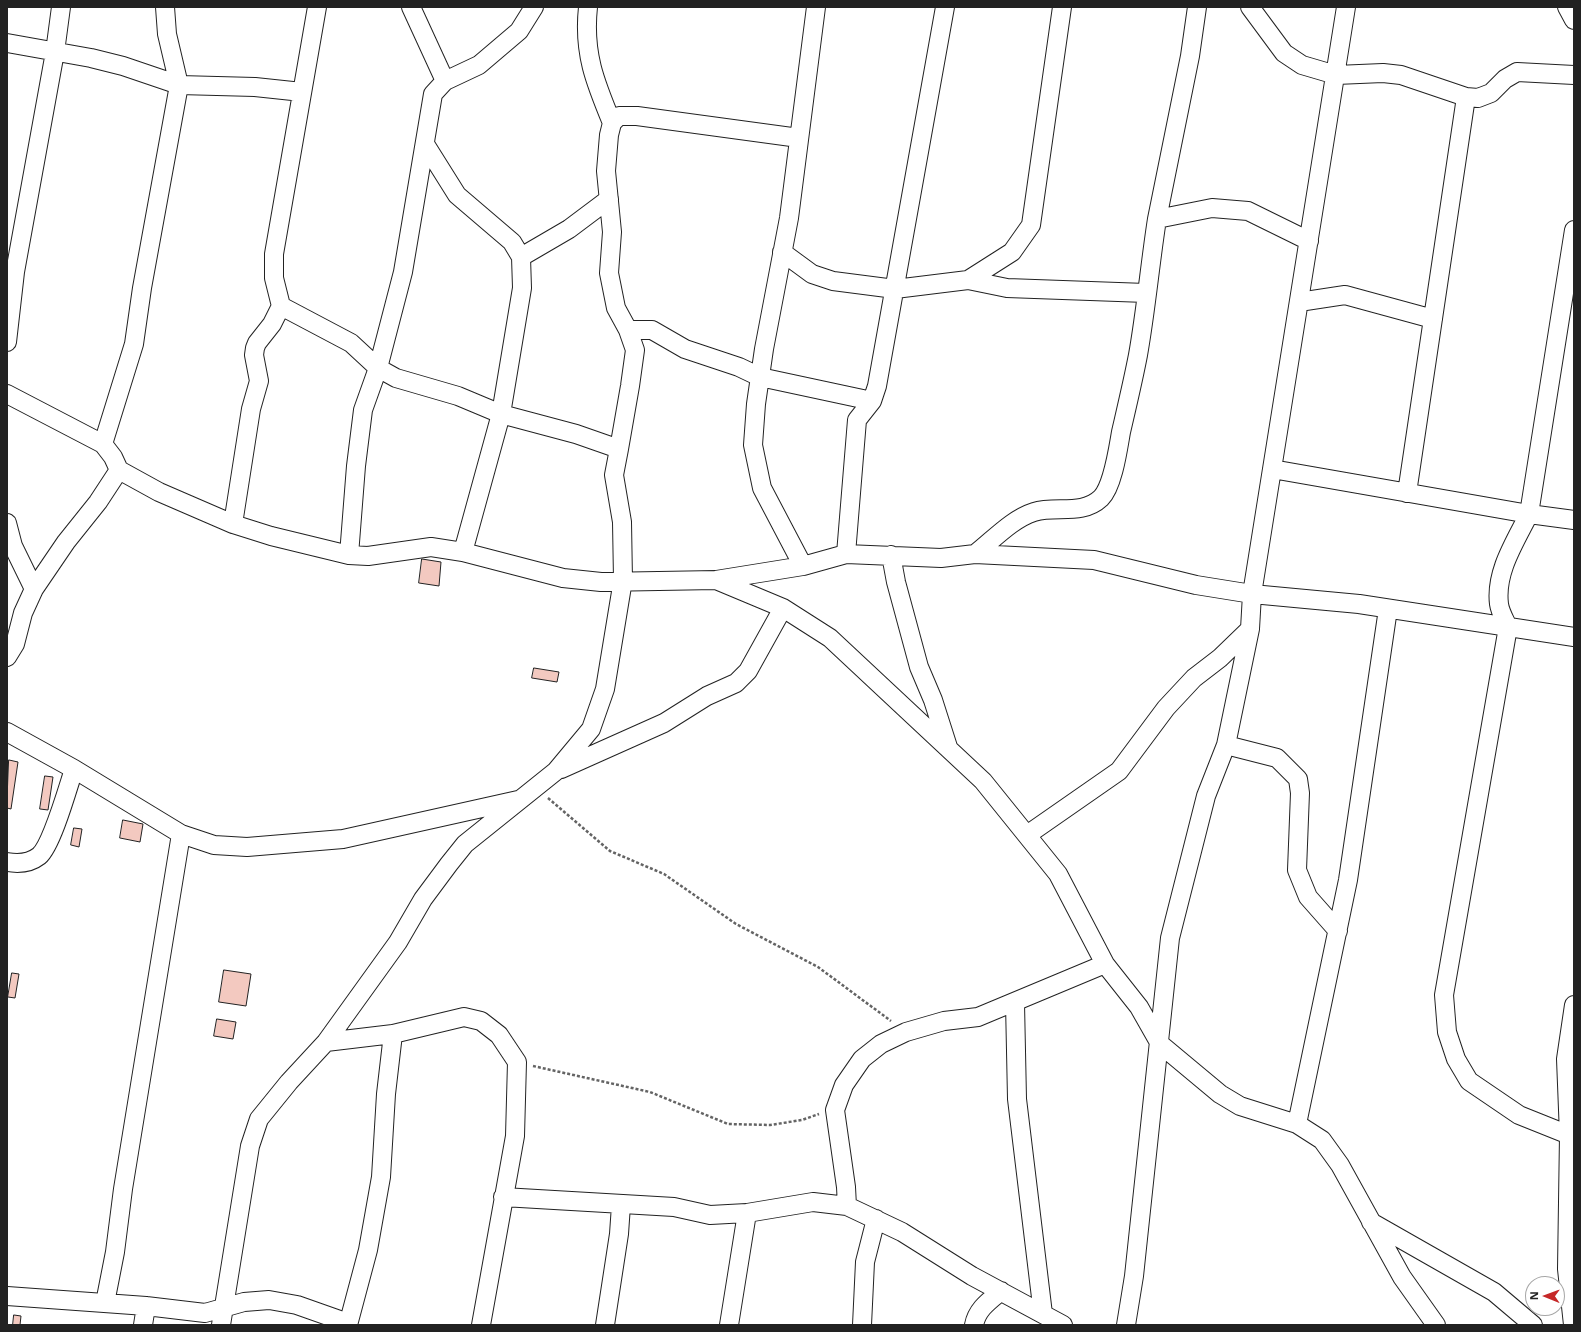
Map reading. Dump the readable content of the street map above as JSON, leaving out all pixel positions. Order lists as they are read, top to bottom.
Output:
{
  "north": "left"
}
